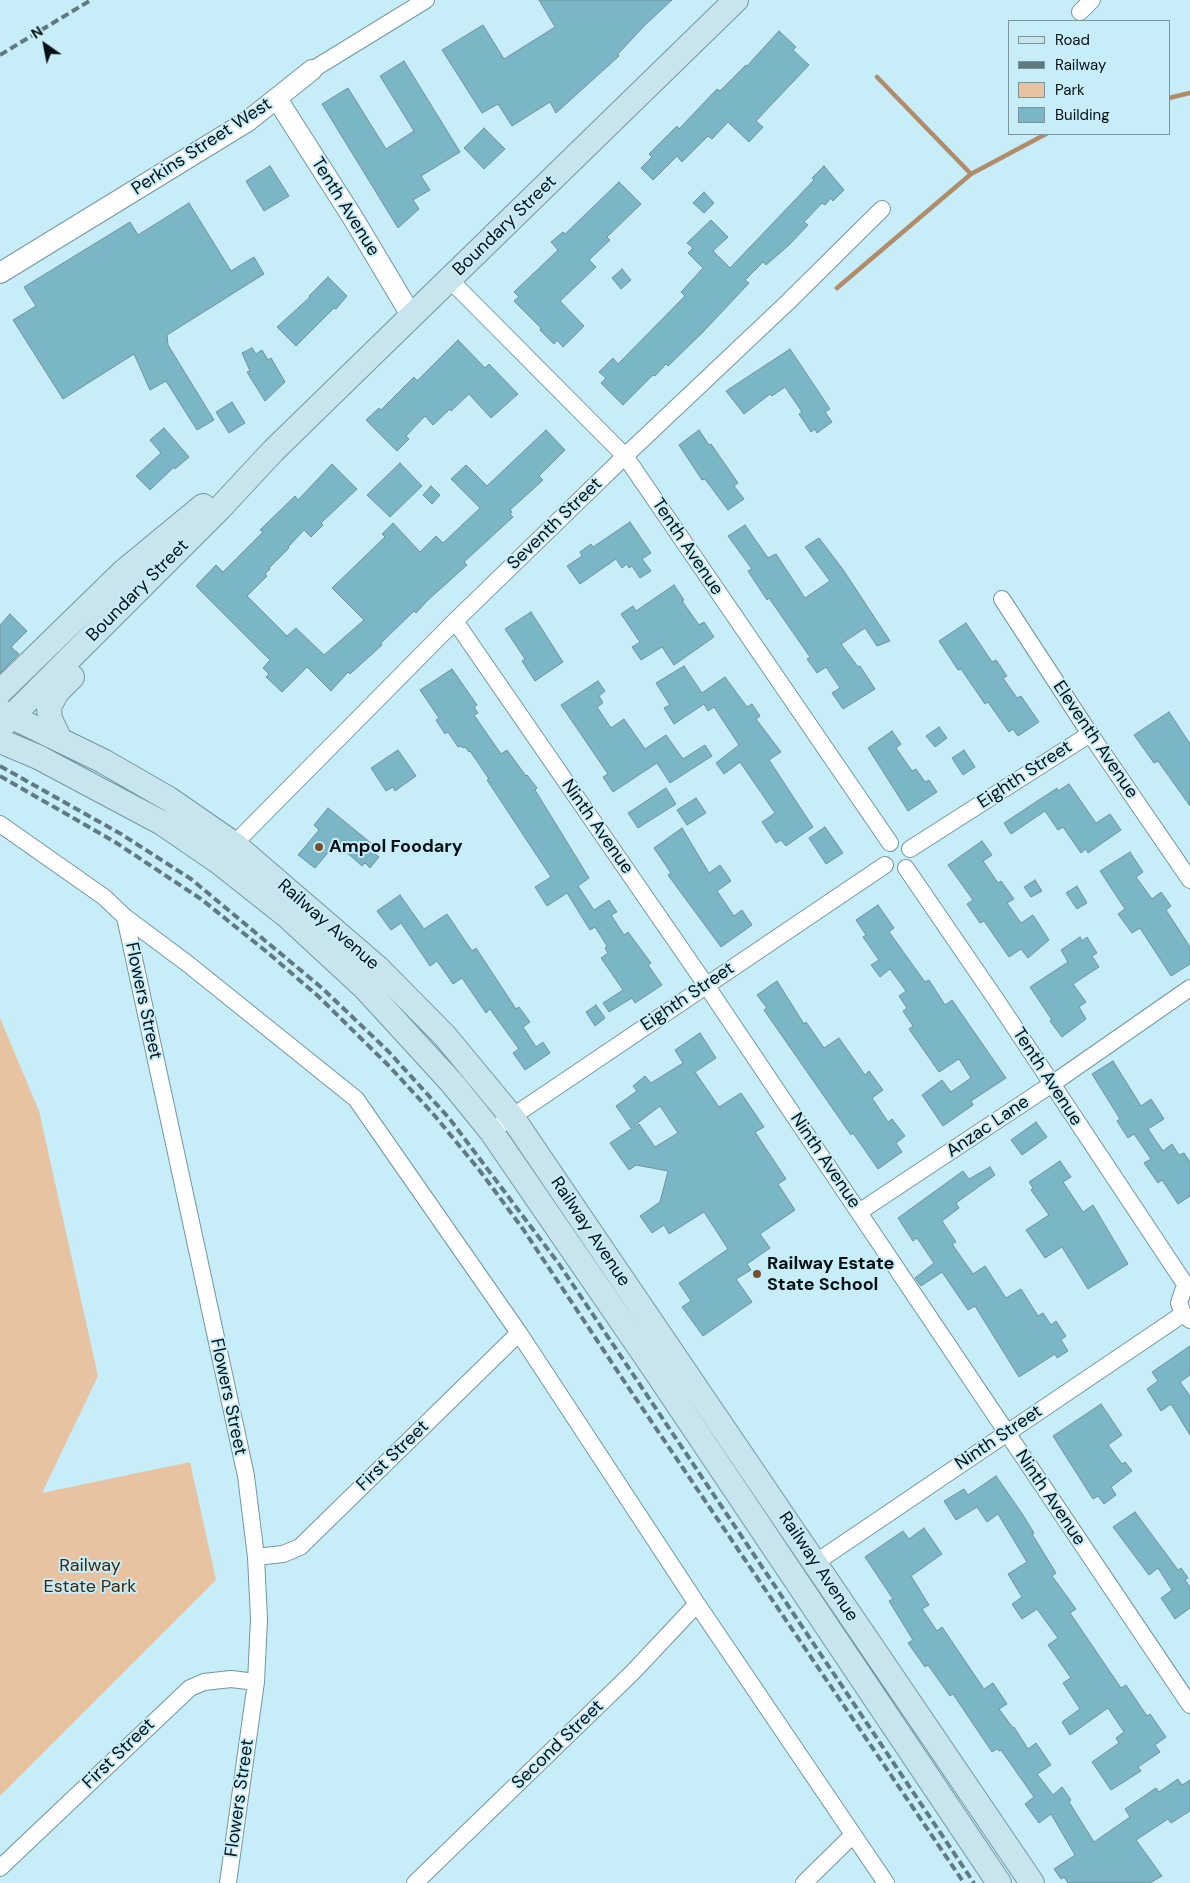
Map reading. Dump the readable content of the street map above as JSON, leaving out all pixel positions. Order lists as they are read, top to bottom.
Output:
{
  "streets": {
    "main road": ["Boundary Street", "Railway Avenue"],
    "street": [
      "Perkins Street West",
      "Tenth Avenue",
      "Seventh Street",
      "Eleventh Avenue",
      "Eighth Street",
      "Ninth Avenue",
      "Flowers Street",
      "Anzac Lane",
      "Ninth Street",
      "First Street",
      "Second Street"
    ]
  },
  "crossings": [
    ["Perkins Street West", "Tenth Avenue"],
    ["Tenth Avenue", "Boundary Street"],
    ["Tenth Avenue", "Seventh Street"],
    ["Tenth Avenue", "Eighth Street"],
    ["Tenth Avenue", "Anzac Lane"],
    ["Boundary Street", "Railway Avenue"],
    ["Seventh Street", "Ninth Avenue"],
    ["Seventh Street", "Railway Avenue"],
    ["Eleventh Avenue", "Eighth Street"],
    ["Eighth Street", "Ninth Avenue"],
    ["Eighth Street", "Railway Avenue"],
    ["Ninth Avenue", "Anzac Lane"],
    ["Ninth Avenue", "Ninth Street"],
    ["Railway Avenue", "Ninth Street"],
    ["Flowers Street", "First Street"]
  ],
  "parks": ["Railway Estate Park"],
  "places": ["Ampol Foodary", "Railway Estate State School"],
  "legend": [
    "Road",
    "Railway",
    "Park",
    "Building"
  ],
  "north": "top left"
}
